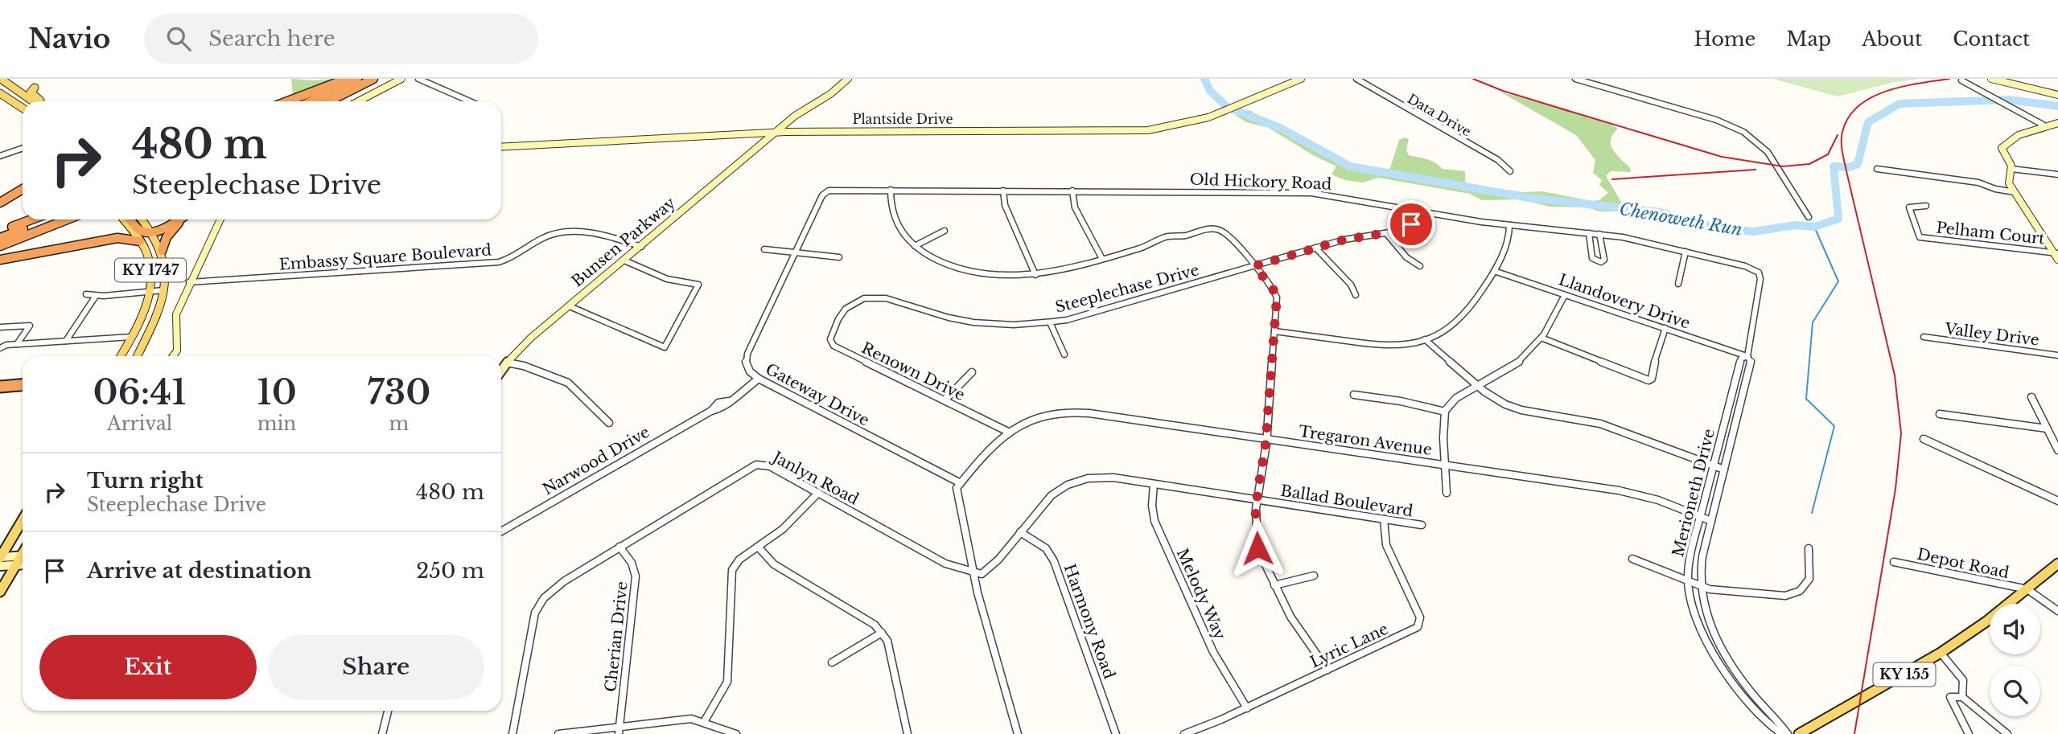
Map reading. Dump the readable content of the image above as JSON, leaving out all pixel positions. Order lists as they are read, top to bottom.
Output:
{
  "streets": {
    "main road": ["KY 1747", "KY 155"],
    "street": [
      "Data Drive",
      "Plantside Drive",
      "Old Hickory Road",
      "Pelham Court",
      "Bunsen Parkway",
      "Embassy Square Boulevard",
      "Steeplechase Drive",
      "Llandovery Drive",
      "Valley Drive",
      "Renown Drive",
      "Gateway Drive",
      "Tregaron Avenue",
      "Narwood Drive",
      "Janlyn Road",
      "Merioneth Drive",
      "Ballad Boulevard",
      "Depot Road",
      "Melody Way",
      "Harmony Road",
      "Cherian Drive",
      "Lyric Lane"
    ]
  },
  "crossings": [
    ["Plantside Drive", "Bunsen Parkway"],
    ["Old Hickory Road", "Steeplechase Drive"],
    ["Old Hickory Road", "Gateway Drive"],
    ["Old Hickory Road", "Merioneth Drive"],
    ["Bunsen Parkway", "Embassy Square Boulevard"],
    ["Steeplechase Drive", "Renown Drive"],
    ["Llandovery Drive", "Merioneth Drive"],
    ["Renown Drive", "Tregaron Avenue"],
    ["Gateway Drive", "Tregaron Avenue"],
    ["Gateway Drive", "Narwood Drive"],
    ["Tregaron Avenue", "Merioneth Drive"],
    ["Janlyn Road", "Ballad Boulevard"],
    ["Janlyn Road", "Cherian Drive"],
    ["Ballad Boulevard", "Melody Way"],
    ["Ballad Boulevard", "Harmony Road"],
    ["Ballad Boulevard", "Lyric Lane"],
    ["Depot Road", "KY 155"],
    ["Melody Way", "Lyric Lane"]
  ],
  "water": ["Chenoweth Run"],
  "page": {
    "header": "Navio",
    "search": "Search here",
    "nav": [
      "Home",
      "Map",
      "About",
      "Contact"
    ],
    "turn": ["480 m", "Steeplechase Drive"],
    "eta": [
      "06:41",
      "Arrival",
      "10",
      "min",
      "730",
      "m"
    ],
    "list": [
      {
        "name": "Turn right",
        "note": "Steeplechase Drive",
        "value": "480 m"
      },
      {
        "name": "Arrive at destination",
        "value": "250 m"
      }
    ],
    "buttons": ["Exit", "Share"]
  }
}
